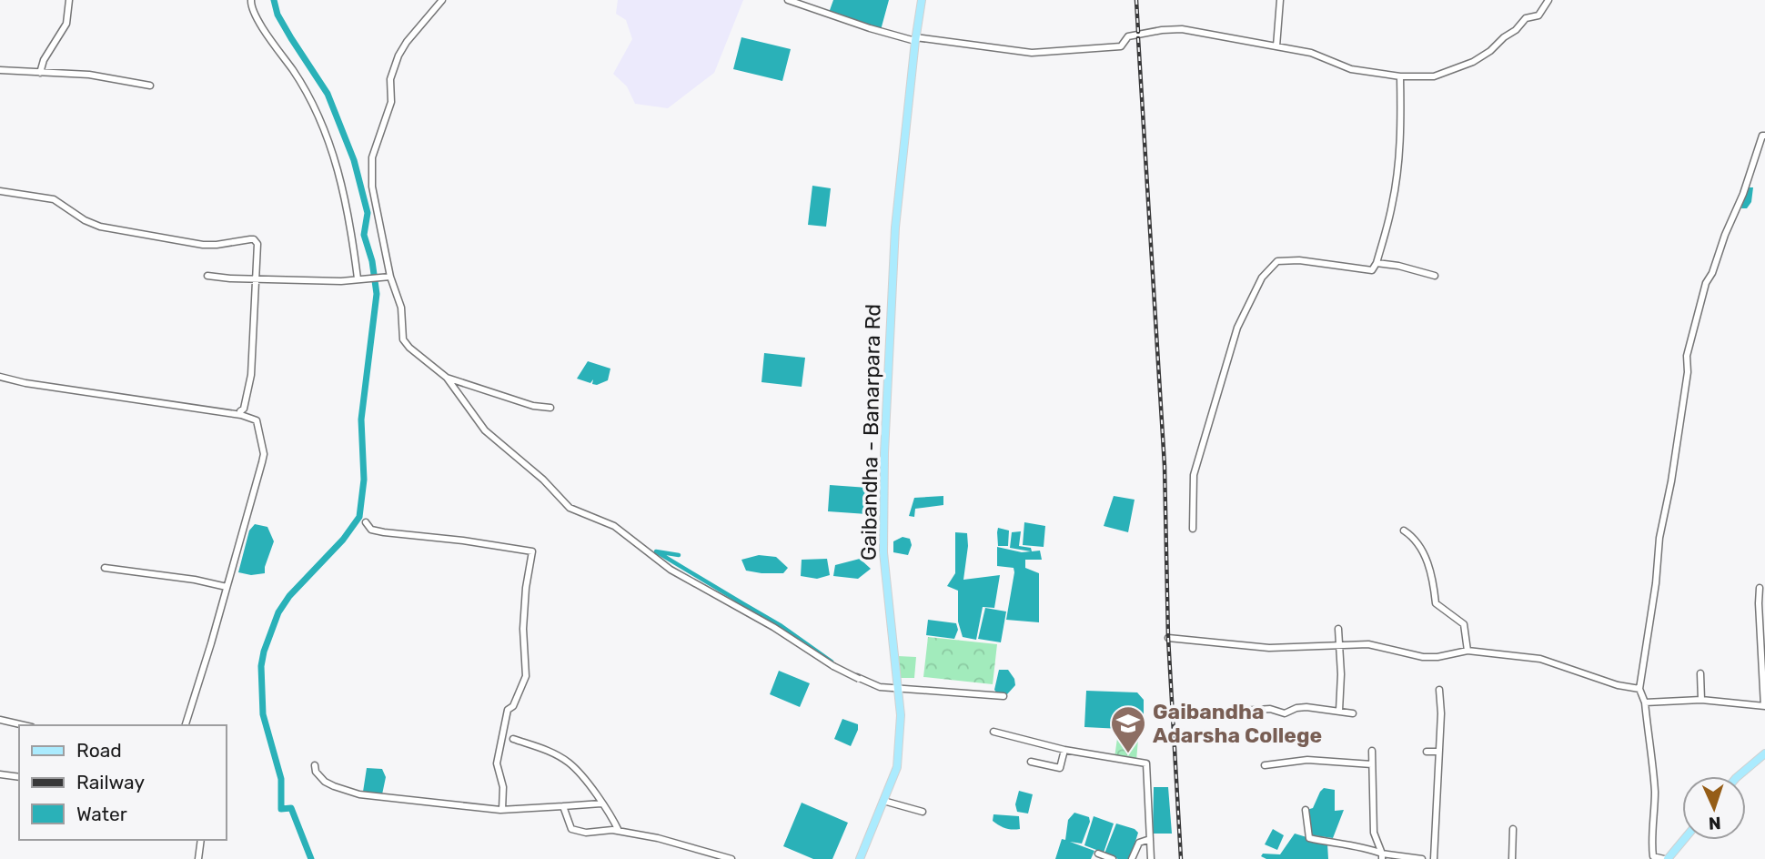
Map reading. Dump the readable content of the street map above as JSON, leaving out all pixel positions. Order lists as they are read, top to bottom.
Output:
{
  "streets": {
    "main road": ["Gaibandha - Banarpara Rd"]
  },
  "places": {
    "school or university": ["Gaibandha Adarsha College"]
  },
  "legend": ["Road", "Railway", "Water"],
  "north": "bottom"
}
